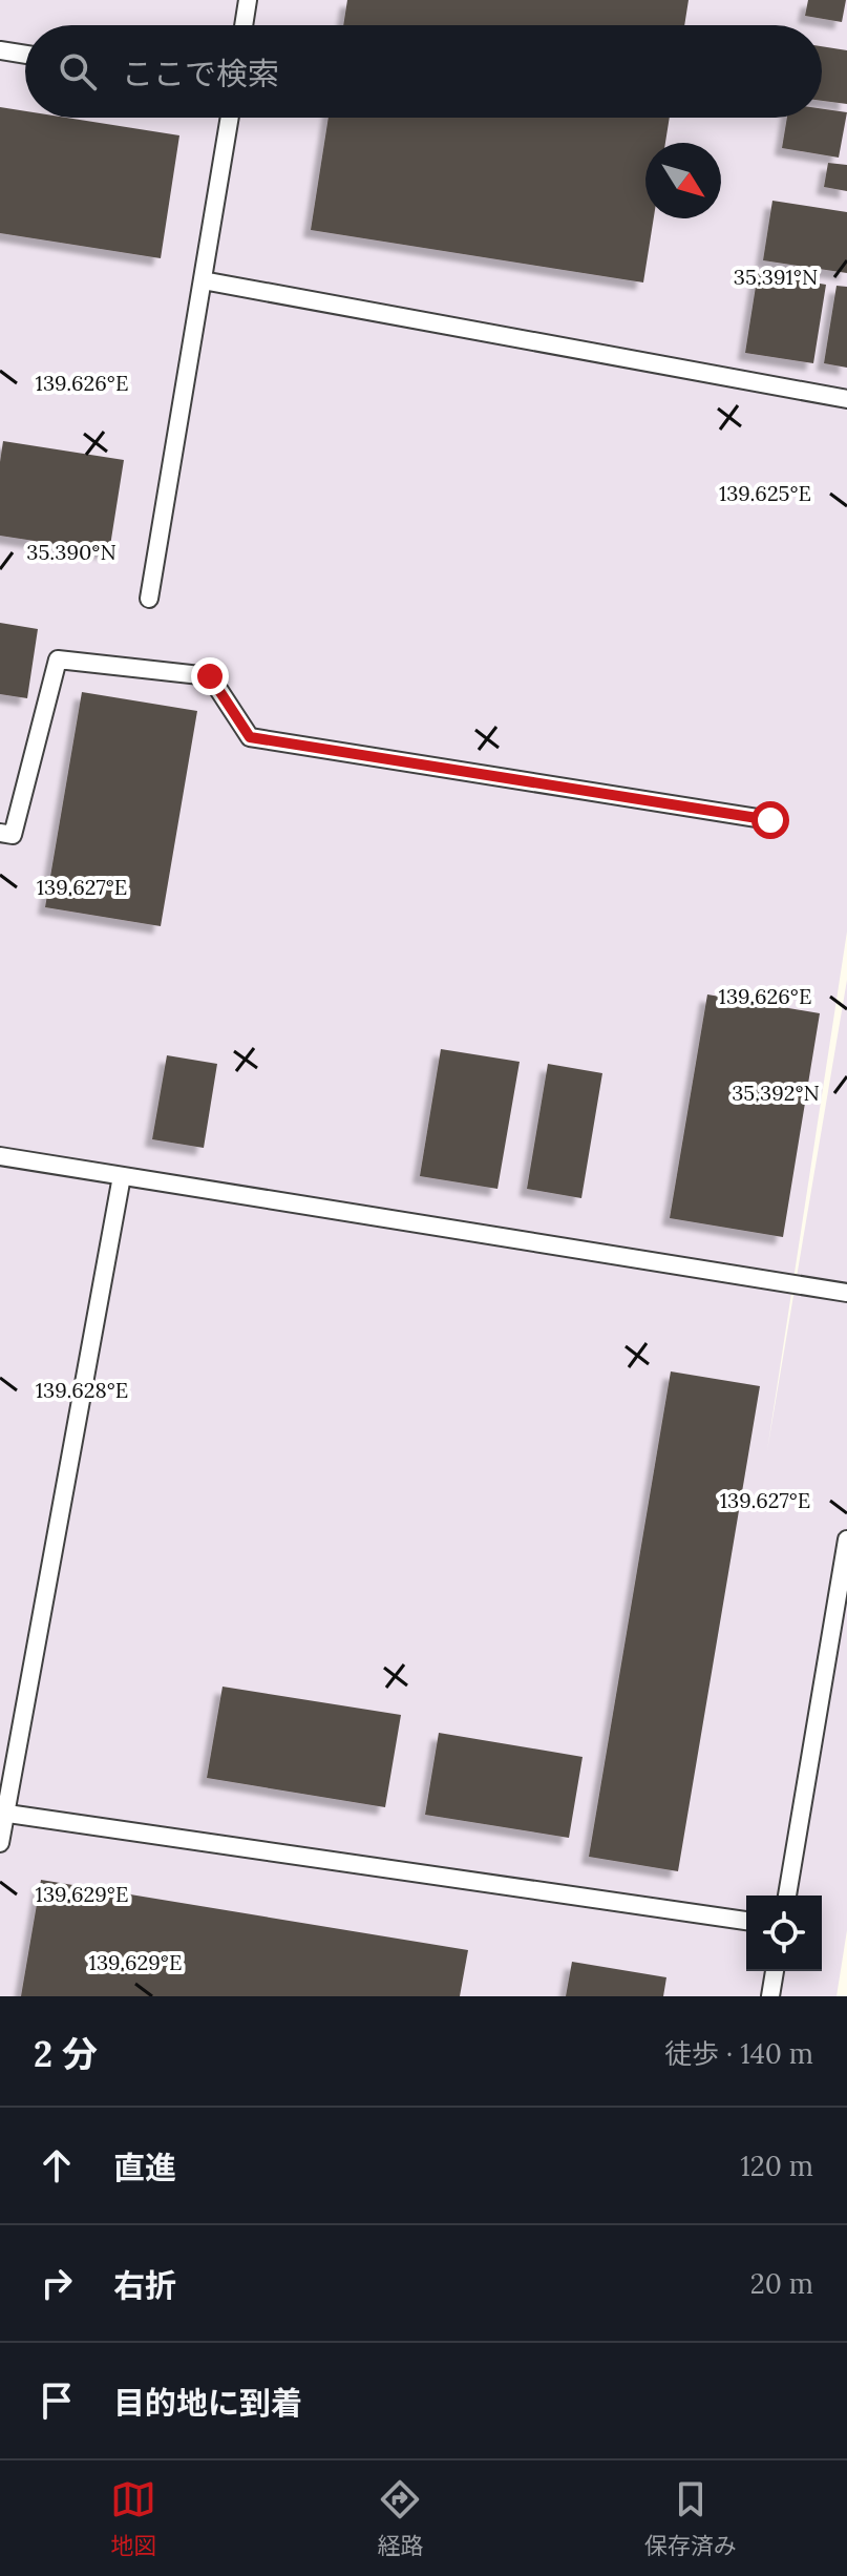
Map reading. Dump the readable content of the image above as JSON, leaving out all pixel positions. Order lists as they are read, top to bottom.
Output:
{
  "north": "bottom right",
  "page": {
    "search": "ここで検索",
    "heading": ["2 分", "徒歩 · 140 m"],
    "list": [
      ["直進", "120 m"],
      ["右折", "20 m"],
      "目的地に到着"
    ],
    "nav": ["地図", "経路", "保存済み"]
  },
  "coordinates": [
    "35.391°N",
    "139.626°E",
    "139.625°E",
    "35.390°N",
    "139.627°E",
    "35.392°N",
    "139.628°E",
    "139.629°E"
  ]
}
